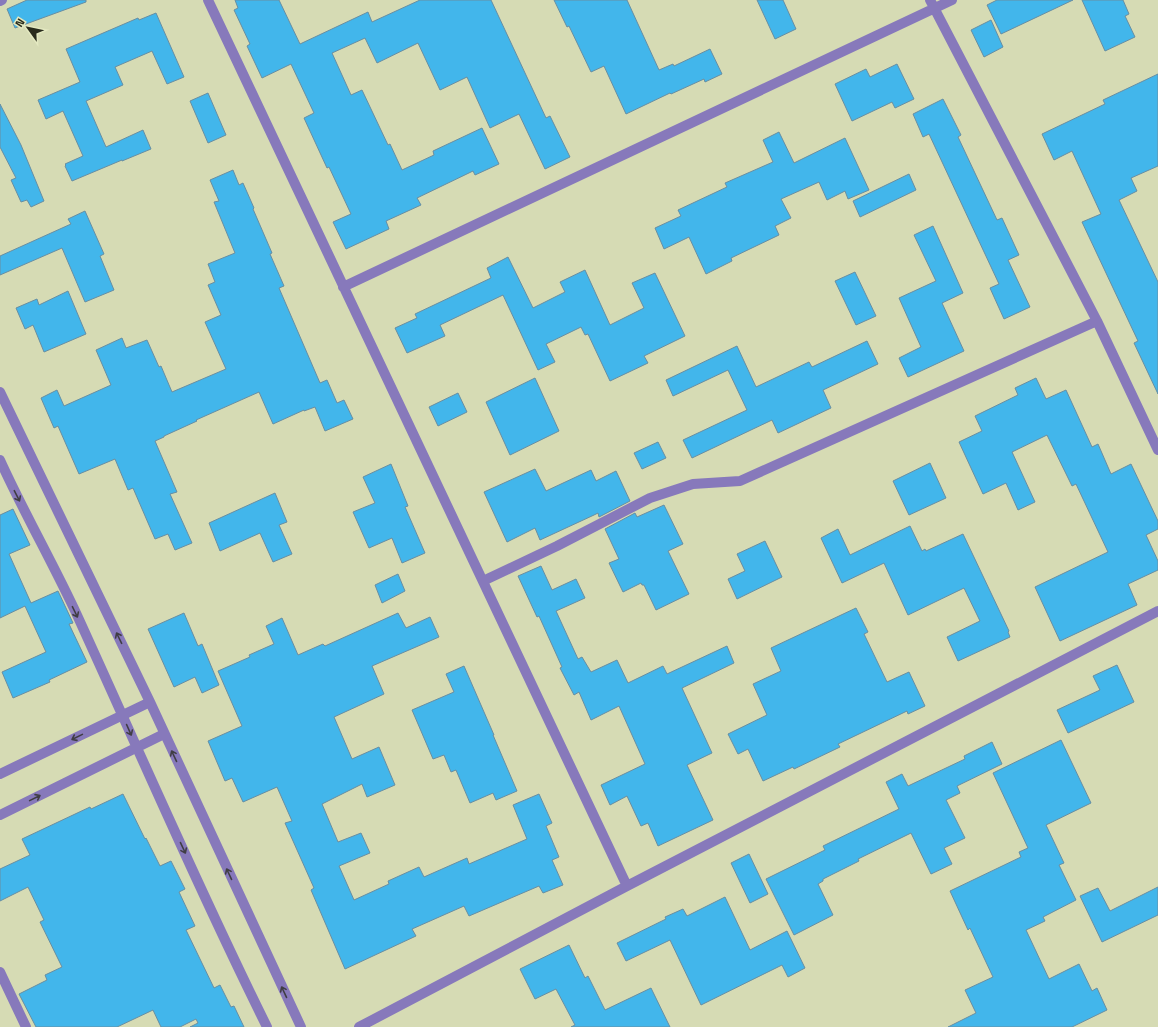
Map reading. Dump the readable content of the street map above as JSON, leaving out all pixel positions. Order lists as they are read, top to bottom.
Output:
{
  "north": "top left"
}
